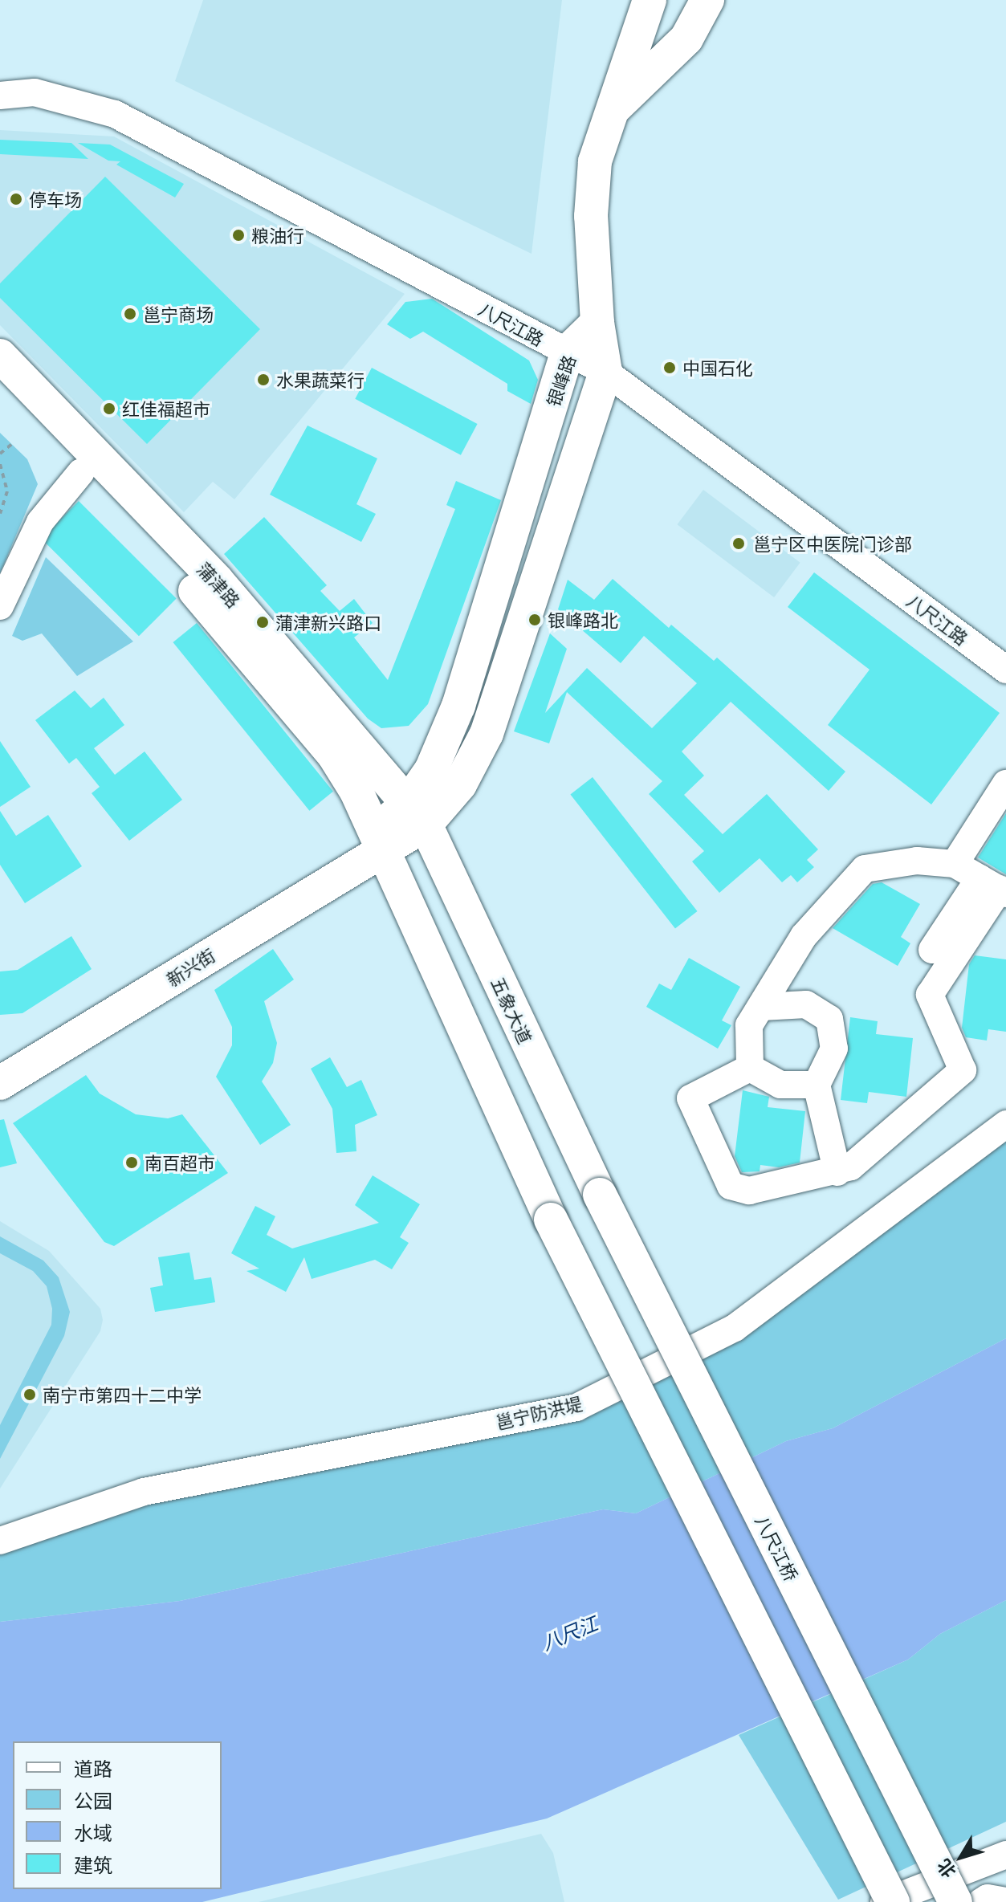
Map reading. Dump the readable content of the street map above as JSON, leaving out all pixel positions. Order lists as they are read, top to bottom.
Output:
{
  "streets": {
    "main road": [
      "银峰路",
      "蒲津路",
      "新兴街",
      "五象大道",
      "八尺江桥"
    ],
    "street": ["八尺江路", "邕宁防洪堤"]
  },
  "crossings": [
    ["八尺江路", "银峰路"],
    ["银峰路", "蒲津路"],
    ["银峰路", "五象大道"],
    ["蒲津路", "新兴街"],
    ["蒲津路", "五象大道"],
    ["五象大道", "八尺江桥"]
  ],
  "water": ["八尺江"],
  "places": [
    "停车场",
    "粮油行",
    "邕宁商场",
    "中国石化",
    "水果蔬菜行",
    "红佳福超市",
    "邕宁区中医院门诊部",
    "银峰路北",
    "蒲津新兴路口",
    "南百超市",
    "南宁市第四十二中学"
  ],
  "legend": [
    "道路",
    "公园",
    "水域",
    "建筑"
  ],
  "north": "bottom left"
}
